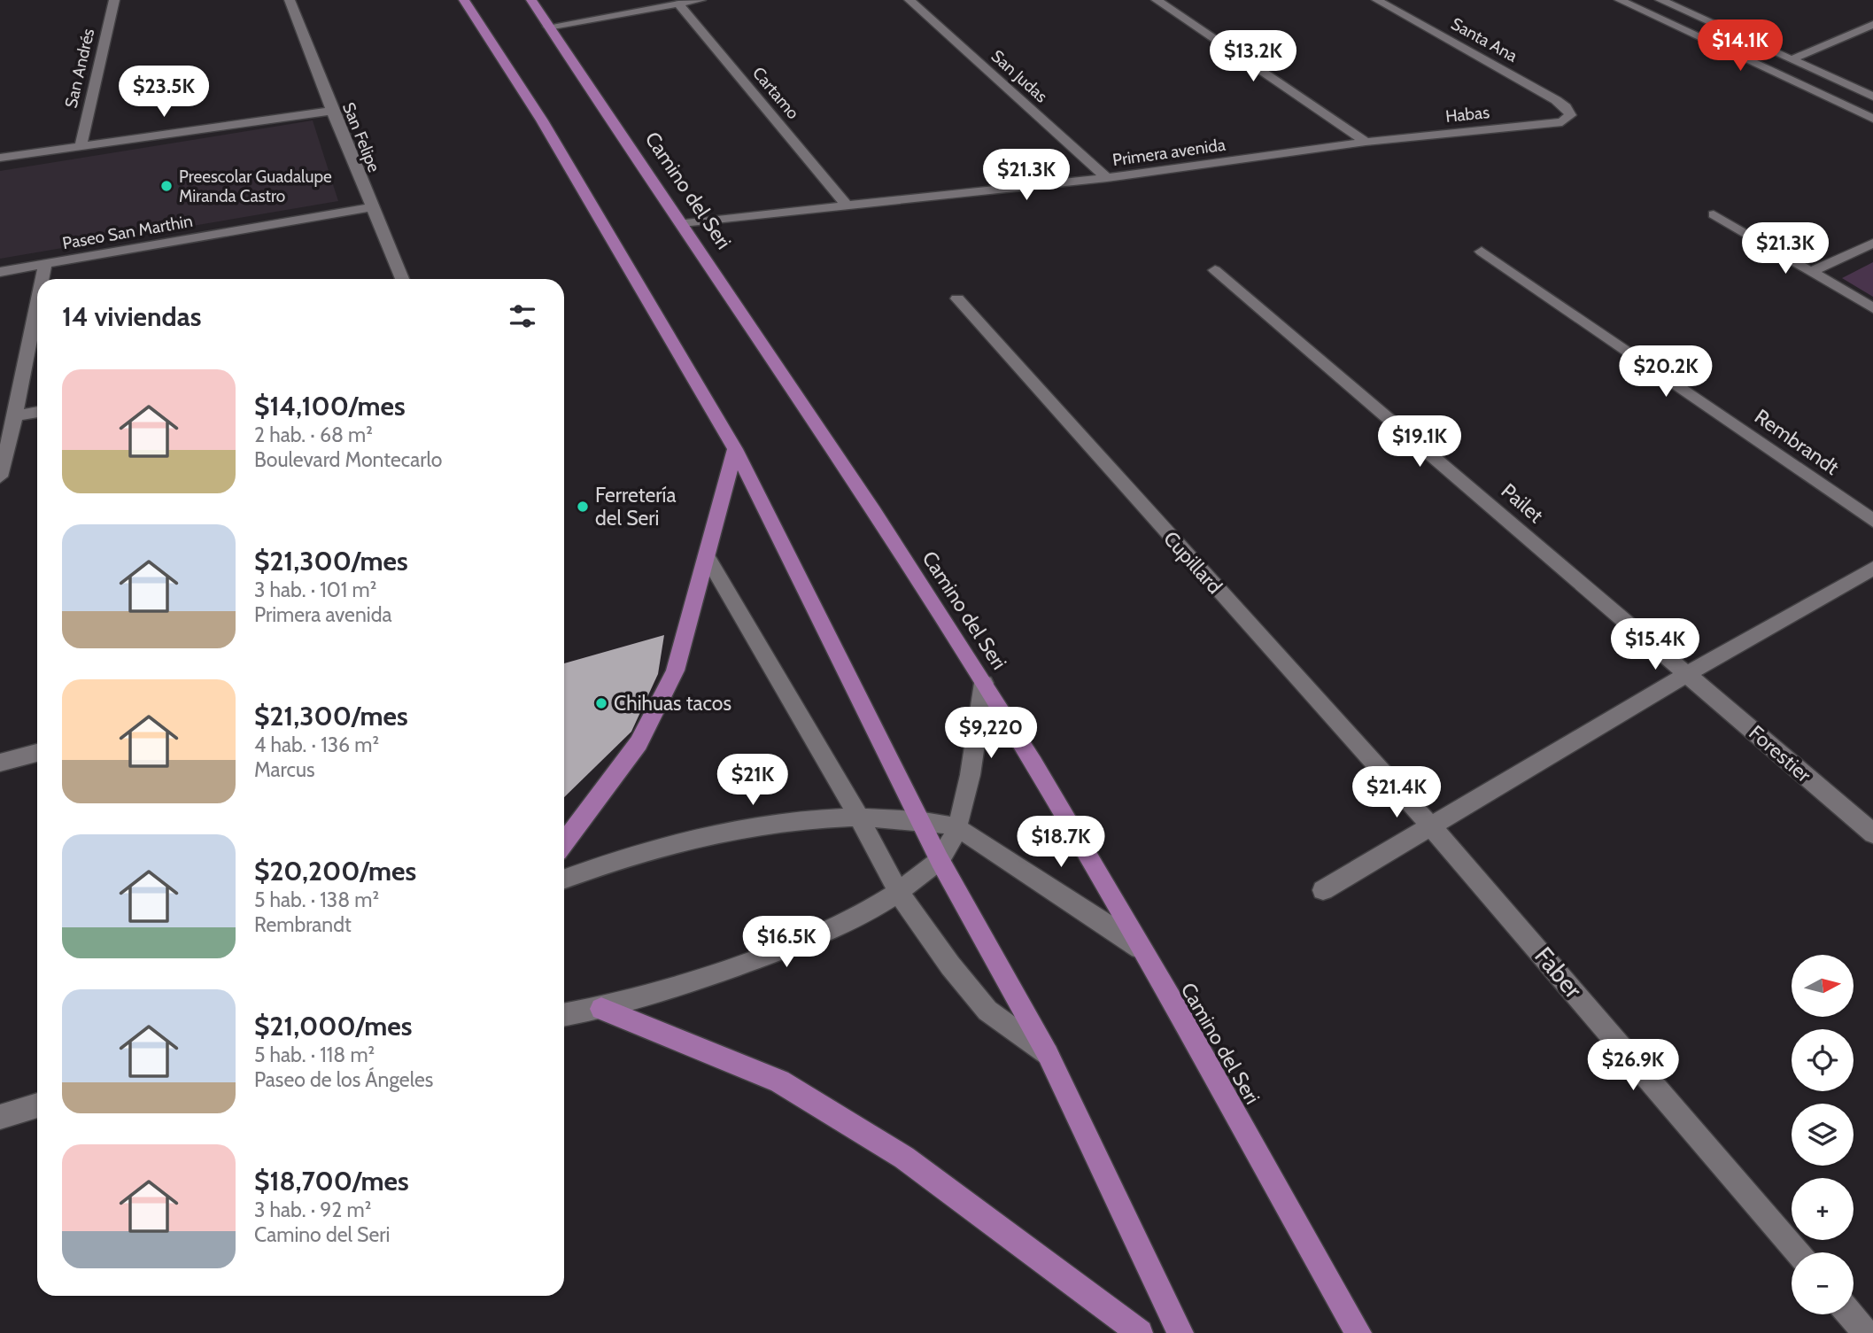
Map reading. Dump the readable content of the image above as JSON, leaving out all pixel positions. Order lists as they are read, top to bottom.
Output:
{
  "streets": {
    "main road": ["Camino del Seri"],
    "street": [
      "Santa Ana",
      "San Andrés",
      "San Judas",
      "Cartamo",
      "Habas",
      "San Felipe",
      "Primera avenida",
      "Paseo San Marthin",
      "Rembrandt",
      "Pailet",
      "Cupillard",
      "Forestier",
      "Faber"
    ]
  },
  "crossings": [
    ["Santa Ana", "Habas"],
    ["San Judas", "Primera avenida"],
    ["Cartamo", "Primera avenida"],
    ["Habas", "Primera avenida"],
    ["San Felipe", "Paseo San Marthin"],
    ["Primera avenida", "Camino del Seri"],
    ["Pailet", "Forestier"],
    ["Cupillard", "Faber"]
  ],
  "places": ["Preescolar Guadalupe Miranda Castro", "Ferretería del Seri", "Chihuas tacos"],
  "north": "right",
  "page": {
    "price": [
      "$14.1K",
      "$13.2K",
      "$23.5K",
      "$21.3K",
      "$21.3K",
      "$20.2K",
      "$19.1K",
      "$15.4K",
      "$9,220",
      "$21K",
      "$21.4K",
      "$18.7K",
      "$16.5K",
      "$26.9K"
    ],
    "heading": "14 viviendas",
    "list": [
      {
        "name": "$14,100/mes",
        "note": "2 hab. · 68 m² · Boulevard Montecarlo"
      },
      {
        "name": "$21,300/mes",
        "note": "3 hab. · 101 m² · Primera avenida"
      },
      {
        "name": "$21,300/mes",
        "note": "4 hab. · 136 m² · Marcus"
      },
      {
        "name": "$20,200/mes",
        "note": "5 hab. · 138 m² · Rembrandt"
      },
      {
        "name": "$21,000/mes",
        "note": "5 hab. · 118 m² · Paseo de los Ángeles"
      },
      {
        "name": "$18,700/mes",
        "note": "3 hab. · 92 m² · Camino del Seri"
      }
    ],
    "map_buttons": ["+", "−"]
  }
}
